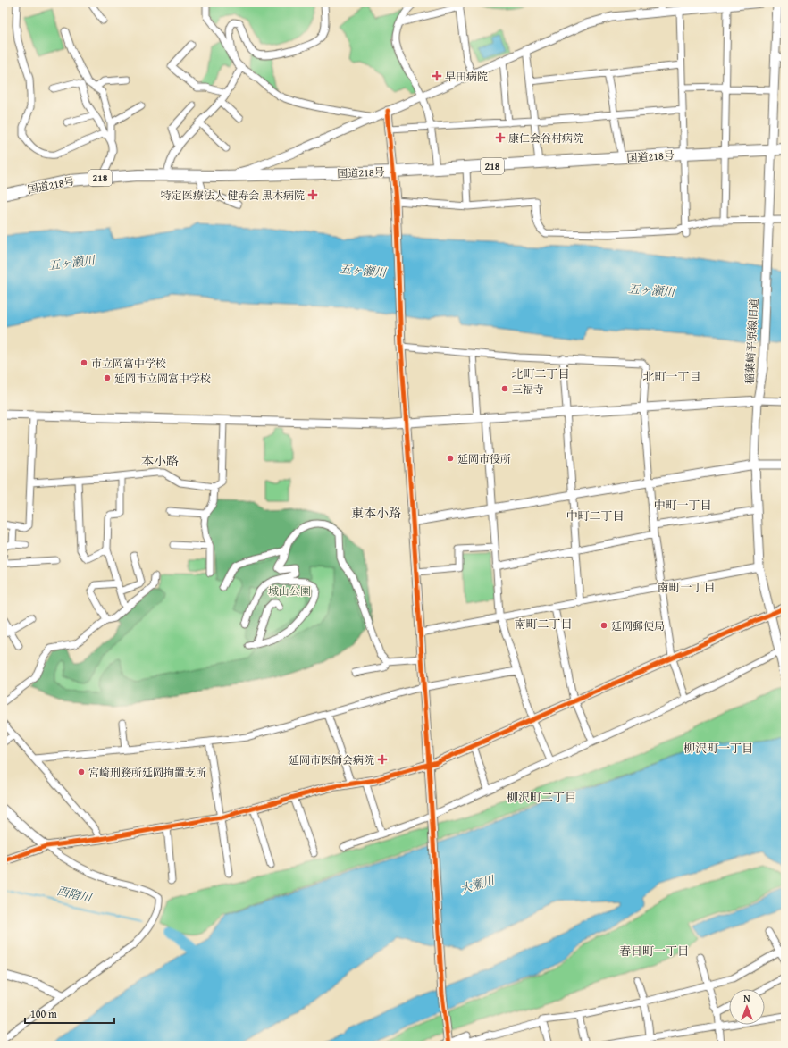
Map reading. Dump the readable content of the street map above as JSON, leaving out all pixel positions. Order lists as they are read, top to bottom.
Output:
{
  "streets": {
    "highway": ["国道218号", "218"],
    "street": ["稲葉崎平原線旧道"]
  },
  "crossings": [
    ["国道218号", "稲葉崎平原線旧道"]
  ],
  "districts": [
    "北町二丁目",
    "北町一丁目",
    "本小路",
    "中町一丁目",
    "東本小路",
    "中町二丁目",
    "南町一丁目",
    "南町二丁目",
    "柳沢町一丁目",
    "柳沢町二丁目",
    "春日町一丁目"
  ],
  "water": ["五ヶ瀬川", "大瀬川", "西階川"],
  "parks": ["城山公園"],
  "places": {
    "health": [
      "早田病院",
      "康仁会谷村病院",
      "特定医療法人 健寿会 黒木病院",
      "延岡市医師会病院"
    ],
    "other": [
      "市立岡富中学校",
      "延岡市立岡富中学校",
      "三福寺",
      "延岡市役所",
      "延岡郵便局",
      "宮崎刑務所延岡拘置支所"
    ]
  },
  "scale_bar": "100 m",
  "north": "top"
}
